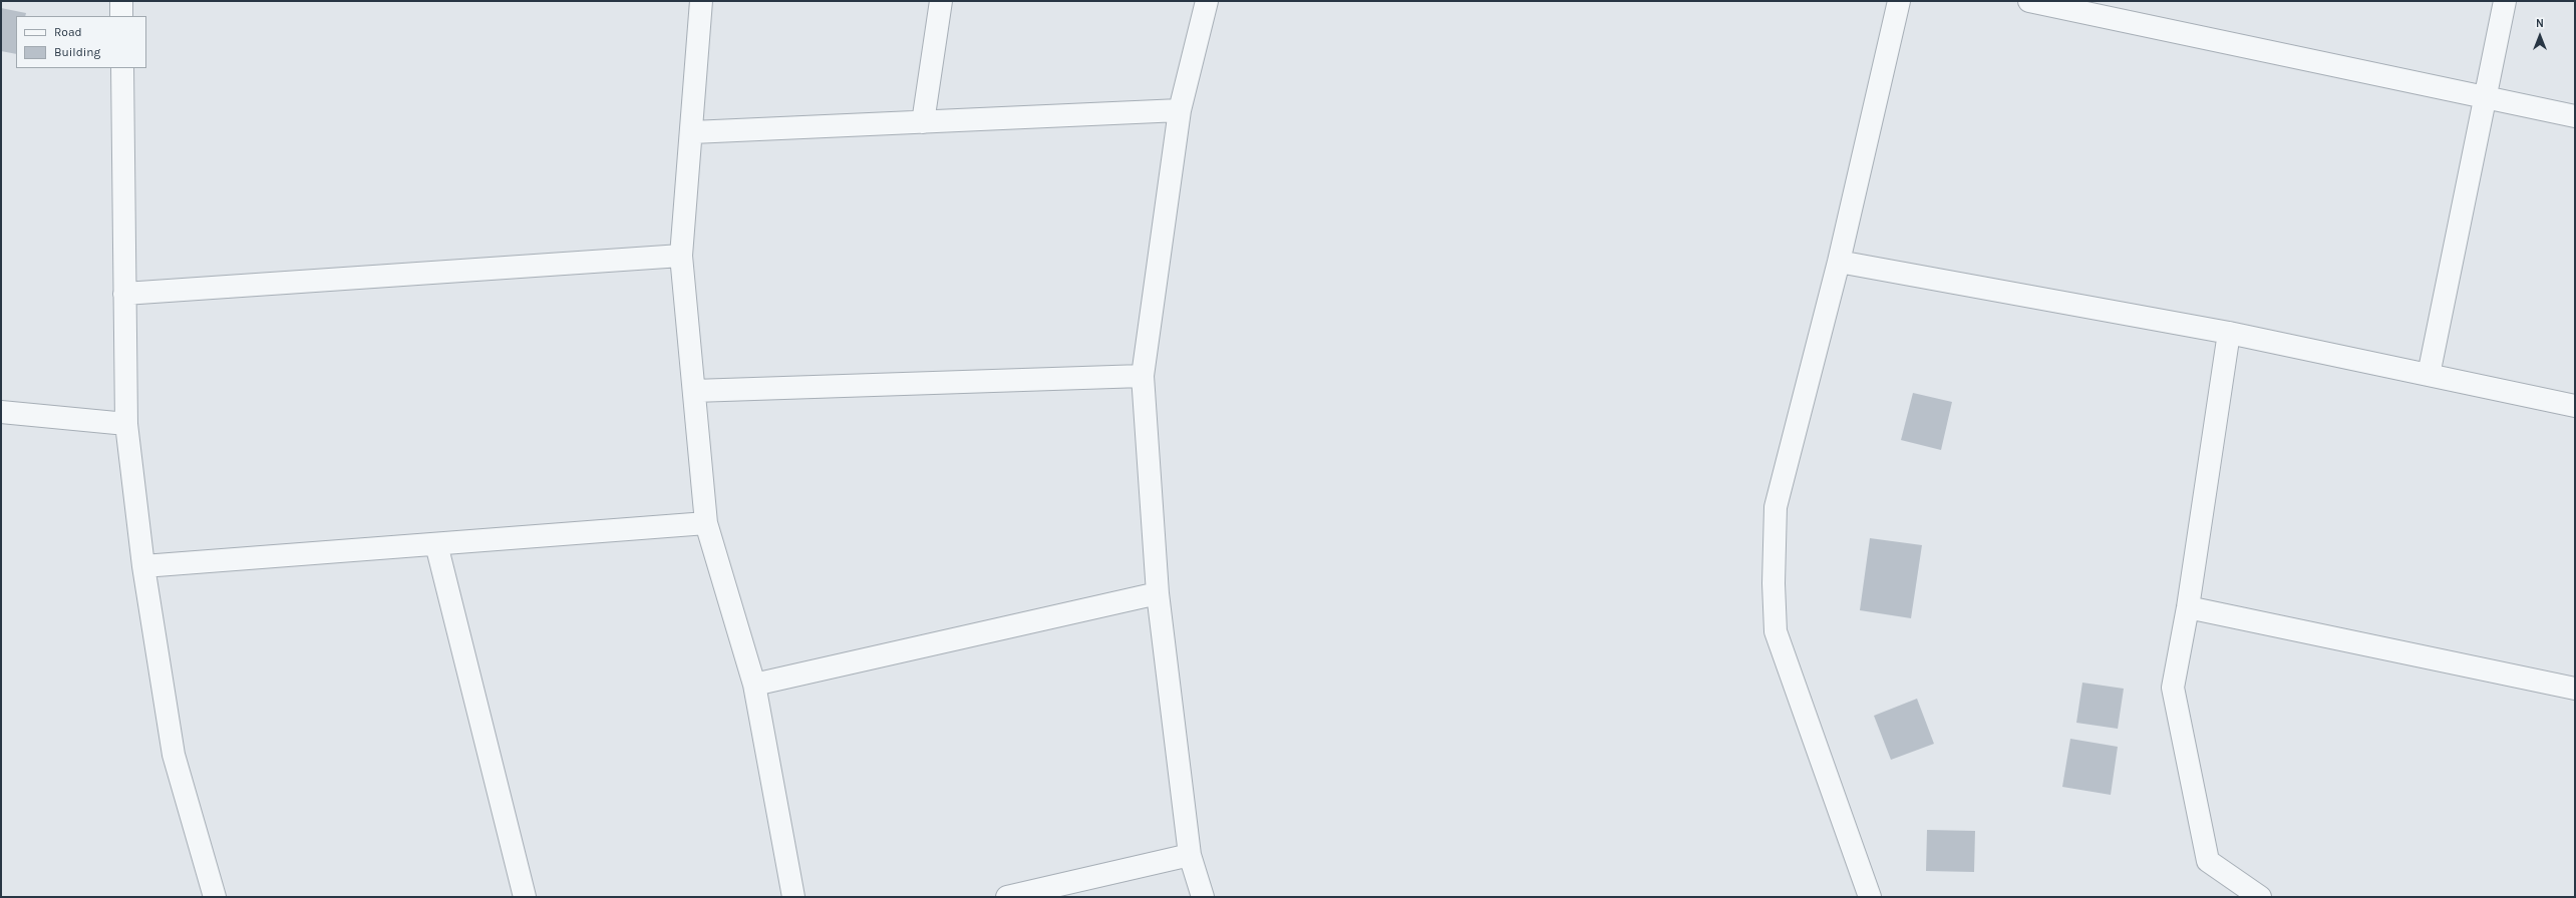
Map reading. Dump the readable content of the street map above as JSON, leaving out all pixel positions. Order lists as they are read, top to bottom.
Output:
{
  "legend": ["Road", "Building"],
  "north": "top"
}
